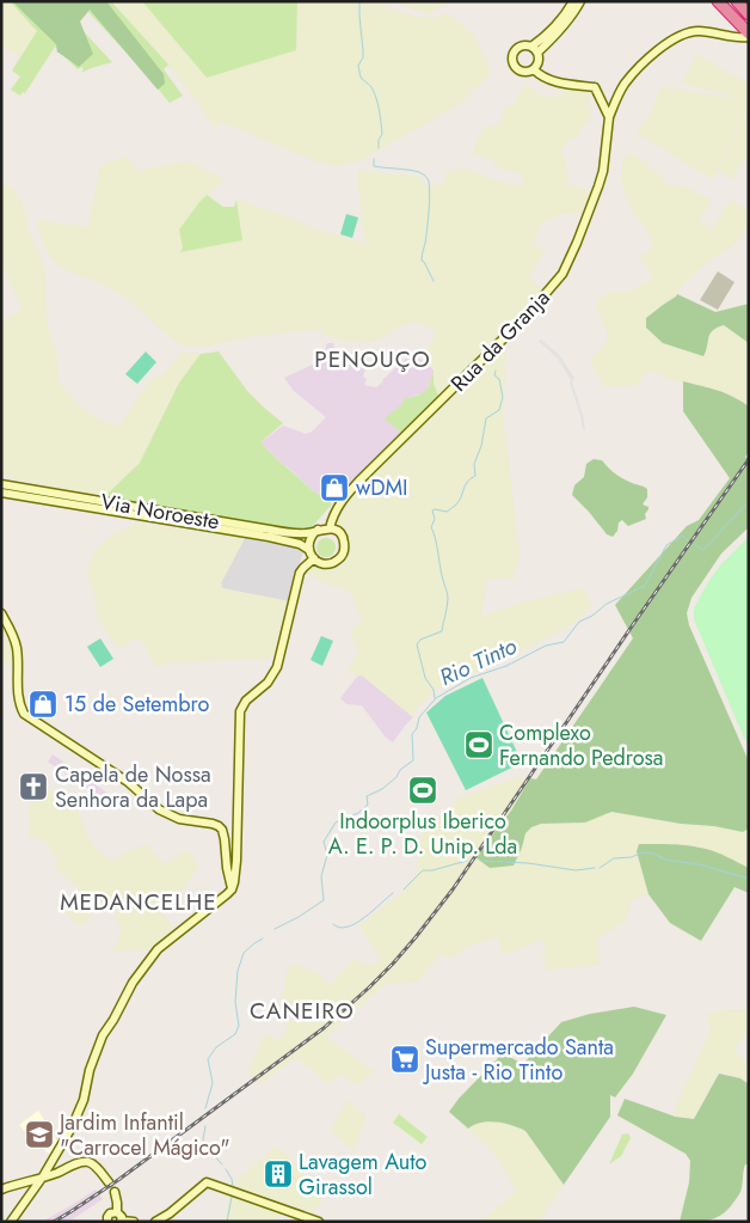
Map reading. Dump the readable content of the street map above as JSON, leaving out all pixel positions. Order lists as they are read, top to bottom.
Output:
{
  "streets": {
    "street": ["Rua da Granja", "Via Noroeste"]
  },
  "crossings": [
    ["Rua da Granja", "Via Noroeste"]
  ],
  "districts": ["PENOUÇO", "MEDANCELHE", "CANEIRO"],
  "water": ["Rio Tinto"],
  "places": {
    "shop": ["wDMI", "15 de Setembro"],
    "sports": ["Complexo Fernando Pedrosa", "Indoorplus Iberico A. E. P. D. Unip. Lda"],
    "church": ["Capela de Nossa Senhora da Lapa"],
    "supermarket": ["Supermercado Santa Justa - Rio Tinto"],
    "school or university": ["Jardim Infantil \"Carrocel Mágico\""],
    "building": ["Lavagem Auto Girassol"]
  }
}
